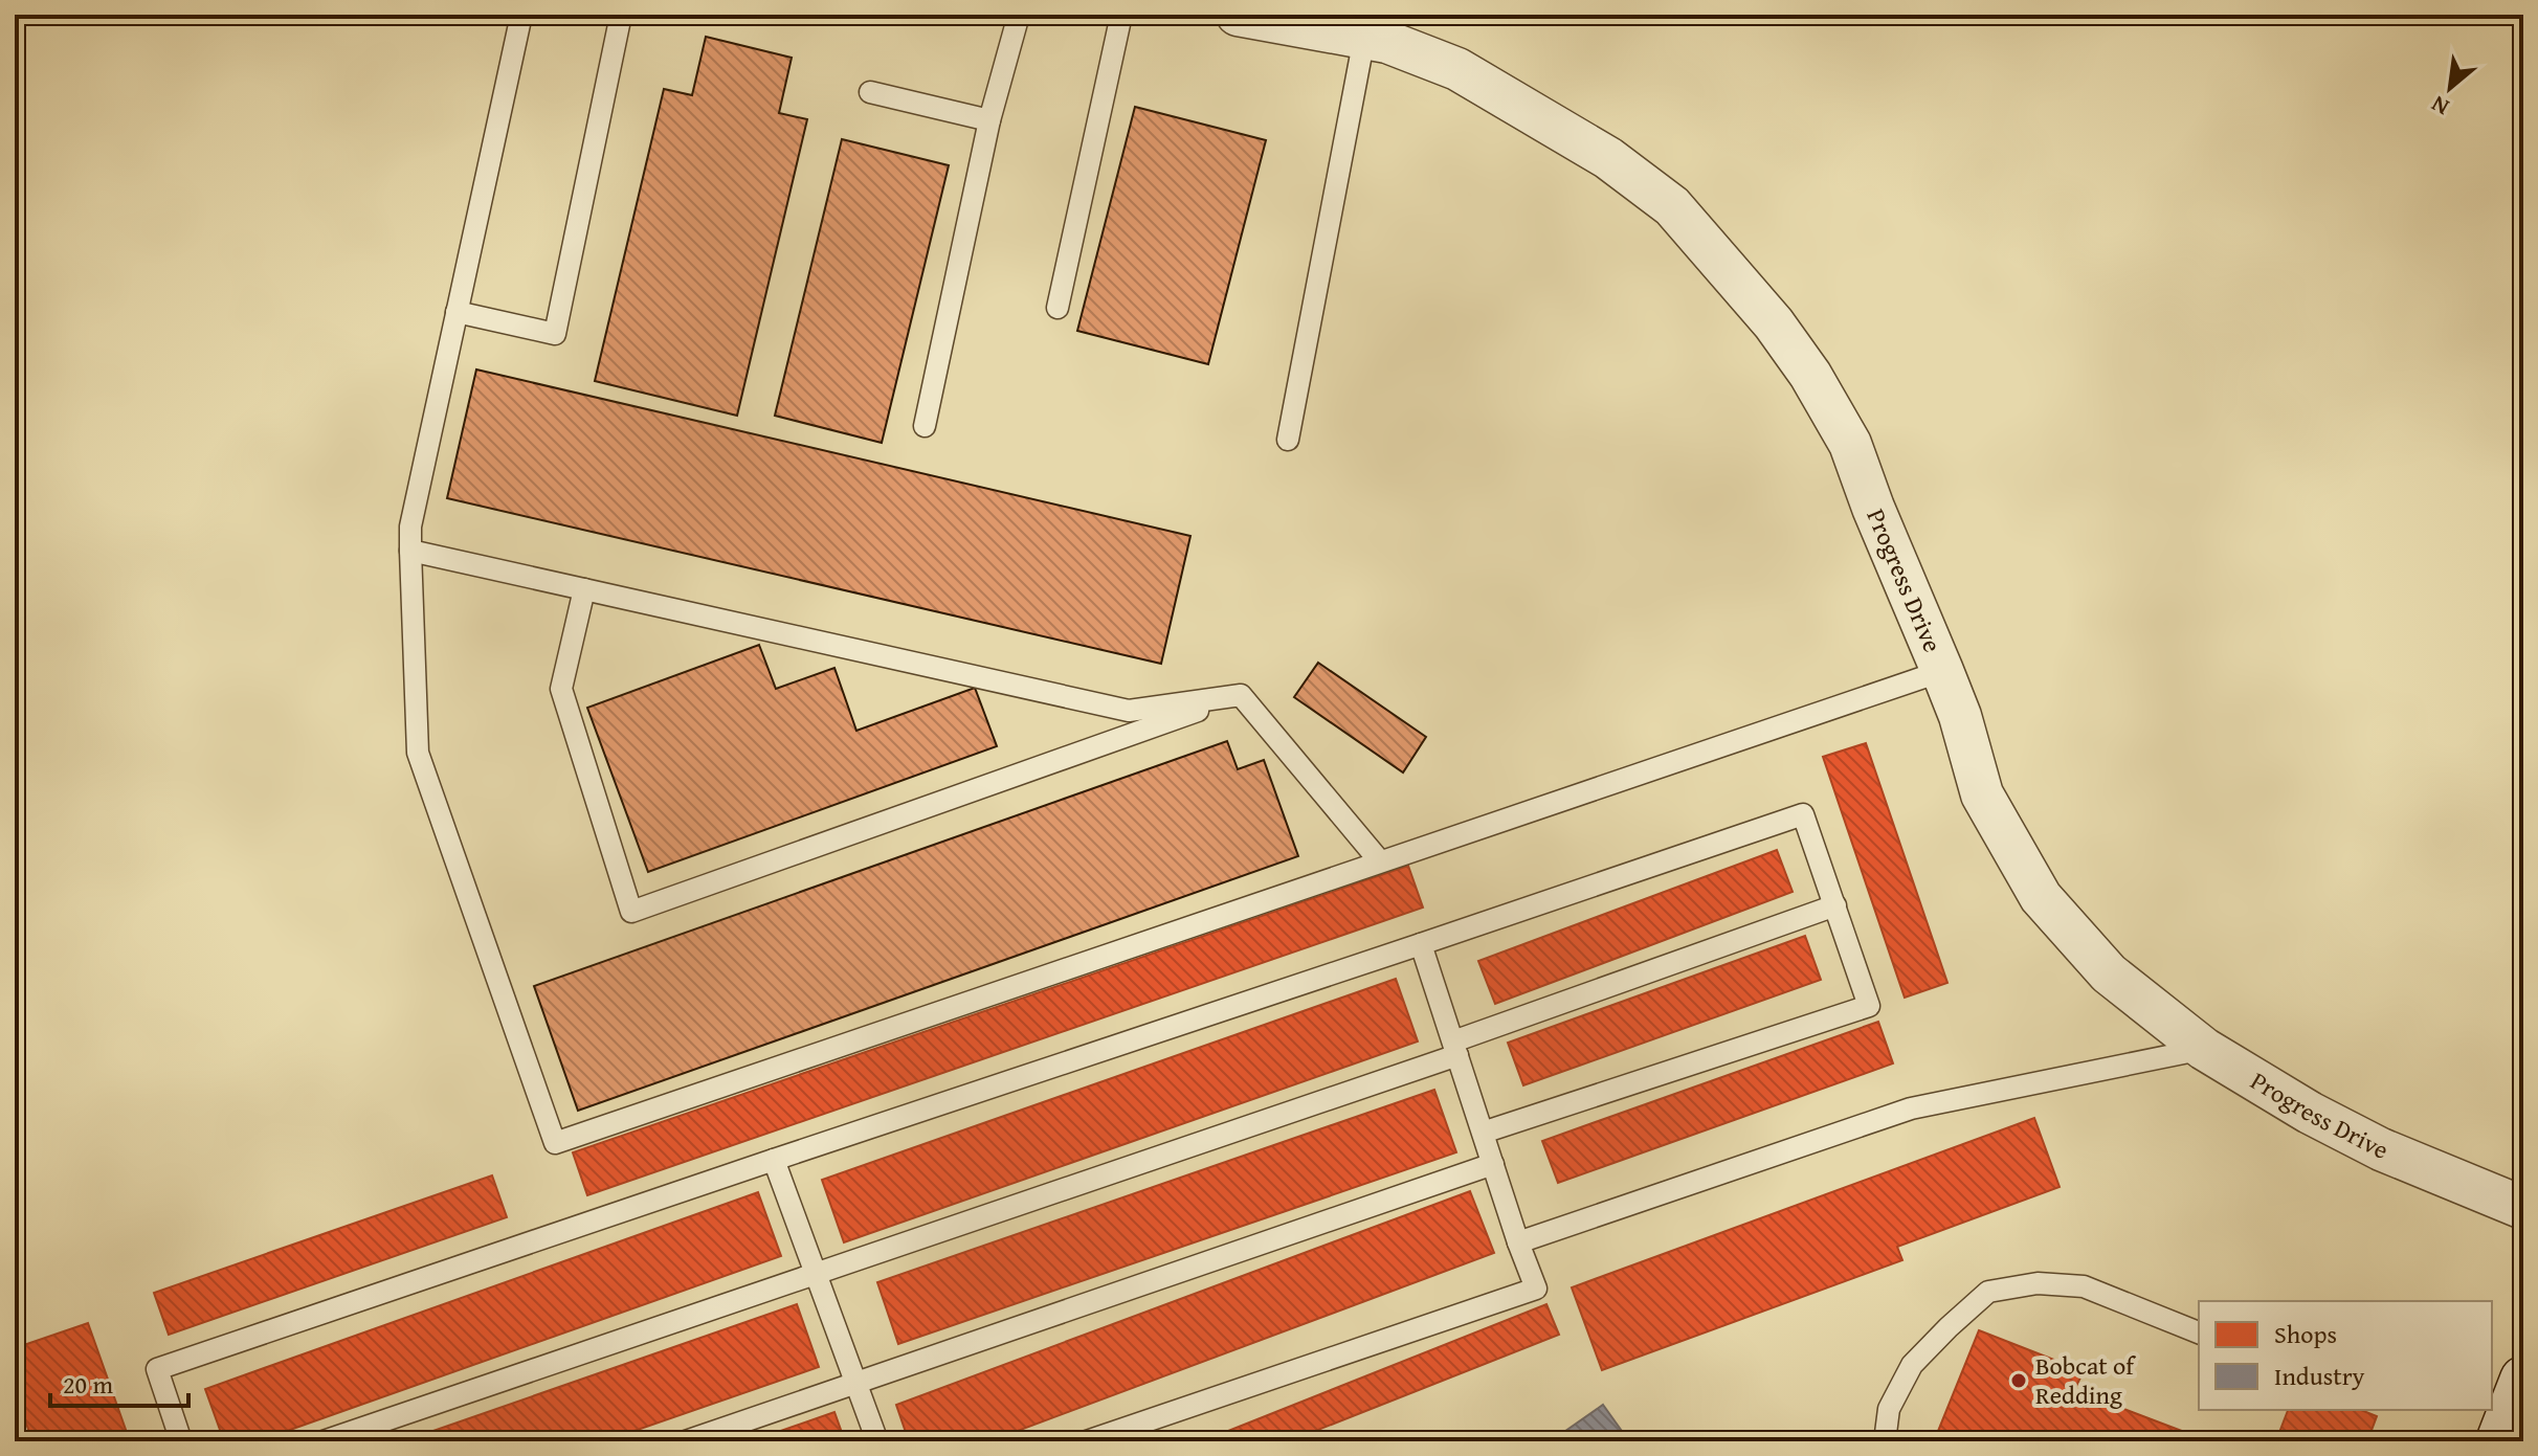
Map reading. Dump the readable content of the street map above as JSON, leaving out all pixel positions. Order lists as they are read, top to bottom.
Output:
{
  "streets": {
    "street": ["Progress Drive"]
  },
  "places": ["Bobcat of Redding"],
  "legend": ["Shops", "Industry"],
  "scale_bar": "20 m",
  "north": "bottom left"
}
